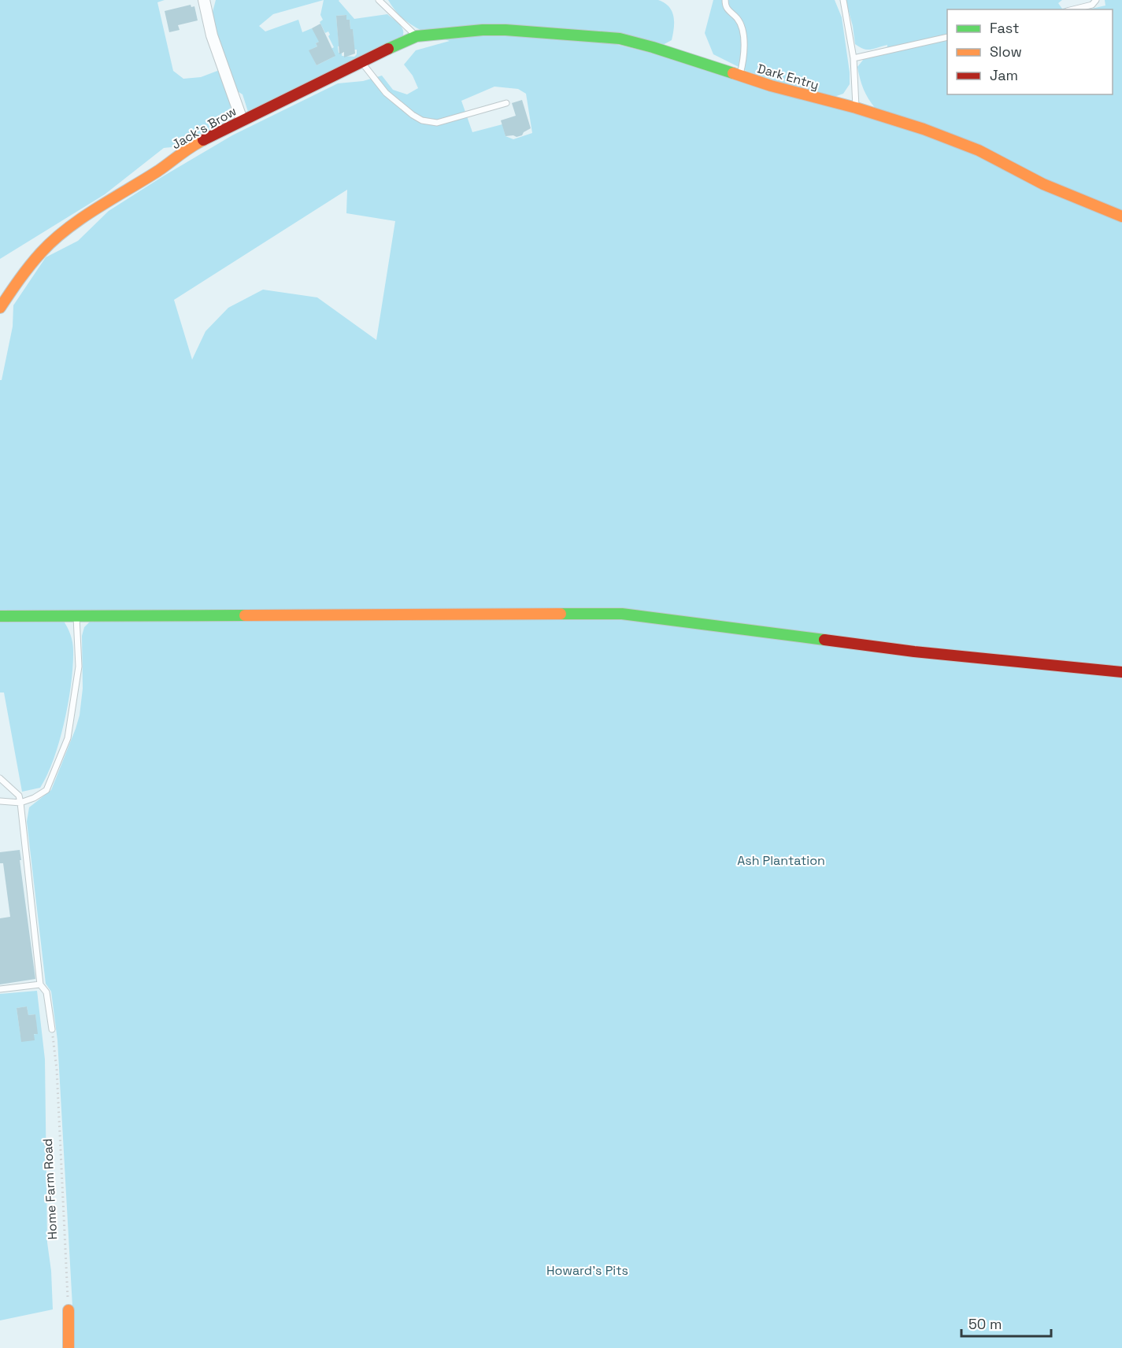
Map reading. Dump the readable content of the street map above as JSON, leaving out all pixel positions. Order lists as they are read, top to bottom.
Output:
{
  "streets": {
    "street": ["Dark Entry", "Jack's Brow"],
    "path": ["Home Farm Road"]
  },
  "crossings": [
    ["Dark Entry", "Jack's Brow"]
  ],
  "parks": ["Ash Plantation", "Howard's Pits"],
  "legend": ["Fast", "Slow", "Jam"],
  "scale_bar": "50 m"
}
